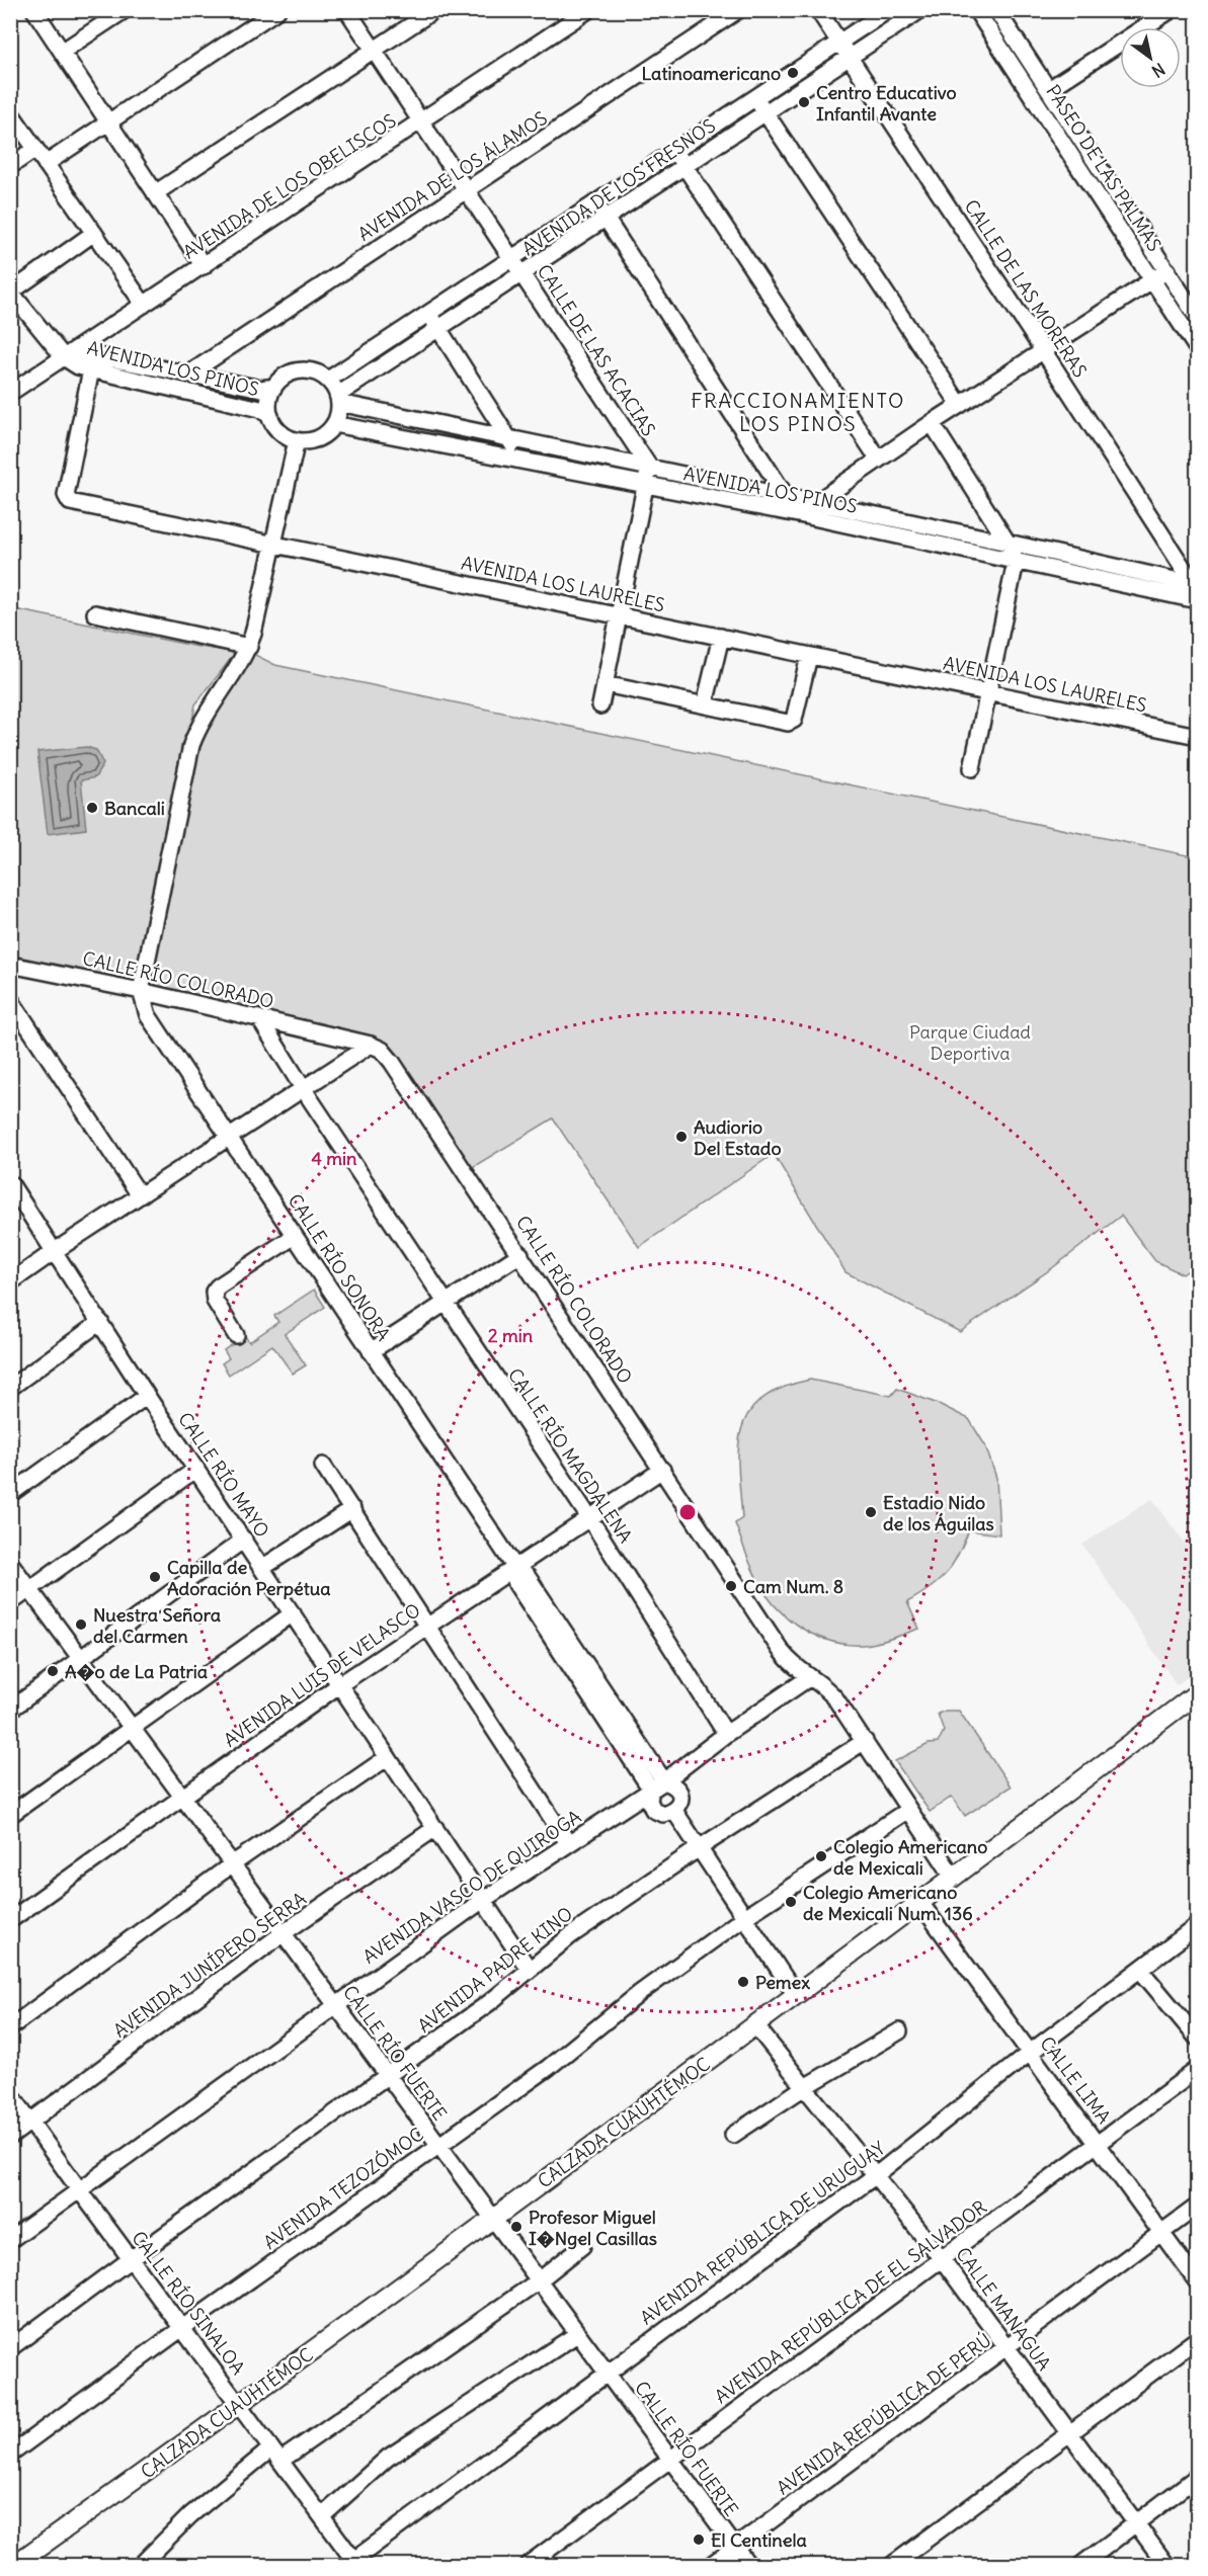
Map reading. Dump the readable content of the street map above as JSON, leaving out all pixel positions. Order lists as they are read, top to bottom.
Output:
{
  "streets": {
    "main road": ["CALZADA CUAUHTÉMOC"],
    "street": [
      "PASEO DE LAS PALMAS",
      "AVENIDA DE LOS ÁLAMOS",
      "AVENIDA DE LOS OBELISCOS",
      "AVENIDA DE LOS FRESNOS",
      "CALLE DE LAS MORERAS",
      "CALLE DE LAS ACACIAS",
      "AVENIDA LOS PINOS",
      "AVENIDA LOS LAURELES",
      "CALLE RÍO COLORADO",
      "CALLE RÍO SONORA",
      "CALLE RÍO MAGDALENA",
      "CALLE RÍO MAYO",
      "AVENIDA LUIS DE VELASCO",
      "AVENIDA VASCO DE QUIROGA",
      "AVENIDA JUNÍPERO SERRA",
      "AVENIDA PADRE KINO",
      "CALLE RÍO FUERTE",
      "CALLE LIMA",
      "AVENIDA TEZOZÓMOC",
      "AVENIDA REPÚBLICA DE URUGUAY",
      "AVENIDA REPÚBLICA DE EL SALVADOR",
      "CALLE RÍO SINALOA",
      "CALLE MANAGUA",
      "AVENIDA REPÚBLICA DE PERÚ"
    ]
  },
  "crossings": [
    ["AVENIDA DE LOS ÁLAMOS", "CALLE DE LAS ACACIAS"],
    ["AVENIDA DE LOS ÁLAMOS", "AVENIDA LOS PINOS"],
    ["AVENIDA DE LOS OBELISCOS", "CALLE DE LAS ACACIAS"],
    ["AVENIDA DE LOS OBELISCOS", "AVENIDA LOS PINOS"],
    ["AVENIDA DE LOS FRESNOS", "CALLE DE LAS MORERAS"],
    ["AVENIDA DE LOS FRESNOS", "CALLE DE LAS ACACIAS"],
    ["AVENIDA DE LOS FRESNOS", "AVENIDA LOS PINOS"],
    ["CALLE DE LAS MORERAS", "AVENIDA LOS PINOS"],
    ["CALLE DE LAS ACACIAS", "AVENIDA LOS PINOS"],
    ["AVENIDA LOS PINOS", "AVENIDA LOS LAURELES"],
    ["CALLE RÍO COLORADO", "CALLE RÍO SONORA"],
    ["CALLE RÍO COLORADO", "CALLE RÍO MAGDALENA"],
    ["CALLE RÍO COLORADO", "AVENIDA LUIS DE VELASCO"],
    ["CALLE RÍO COLORADO", "AVENIDA VASCO DE QUIROGA"],
    ["CALLE RÍO COLORADO", "AVENIDA PADRE KINO"],
    ["CALLE RÍO COLORADO", "CALZADA CUAUHTÉMOC"],
    ["CALLE RÍO COLORADO", "AVENIDA TEZOZÓMOC"],
    ["CALLE RÍO SONORA", "AVENIDA LUIS DE VELASCO"],
    ["CALLE RÍO SONORA", "AVENIDA VASCO DE QUIROGA"],
    ["CALLE RÍO MAGDALENA", "AVENIDA LUIS DE VELASCO"],
    ["CALLE RÍO MAGDALENA", "AVENIDA VASCO DE QUIROGA"],
    ["CALLE RÍO MAYO", "AVENIDA LUIS DE VELASCO"],
    ["CALLE RÍO MAYO", "AVENIDA VASCO DE QUIROGA"],
    ["CALLE RÍO MAYO", "AVENIDA JUNÍPERO SERRA"],
    ["CALLE RÍO MAYO", "AVENIDA PADRE KINO"],
    ["AVENIDA LUIS DE VELASCO", "CALLE RÍO FUERTE"],
    ["AVENIDA VASCO DE QUIROGA", "CALLE RÍO FUERTE"],
    ["AVENIDA VASCO DE QUIROGA", "CALLE RÍO SINALOA"],
    ["AVENIDA JUNÍPERO SERRA", "CALLE RÍO FUERTE"],
    ["AVENIDA JUNÍPERO SERRA", "CALLE RÍO SINALOA"],
    ["AVENIDA PADRE KINO", "CALLE RÍO FUERTE"],
    ["AVENIDA PADRE KINO", "CALLE RÍO SINALOA"],
    ["CALLE RÍO FUERTE", "CALZADA CUAUHTÉMOC"],
    ["CALLE RÍO FUERTE", "AVENIDA TEZOZÓMOC"],
    ["CALLE RÍO FUERTE", "AVENIDA REPÚBLICA DE URUGUAY"],
    ["CALLE RÍO FUERTE", "AVENIDA REPÚBLICA DE EL SALVADOR"],
    ["CALLE RÍO FUERTE", "AVENIDA REPÚBLICA DE PERÚ"],
    ["CALLE LIMA", "CALZADA CUAUHTÉMOC"],
    ["CALLE LIMA", "AVENIDA REPÚBLICA DE URUGUAY"],
    ["CALLE LIMA", "AVENIDA REPÚBLICA DE EL SALVADOR"],
    ["CALLE LIMA", "AVENIDA REPÚBLICA DE PERÚ"],
    ["CALZADA CUAUHTÉMOC", "CALLE RÍO SINALOA"],
    ["CALZADA CUAUHTÉMOC", "CALLE MANAGUA"],
    ["AVENIDA TEZOZÓMOC", "CALLE RÍO SINALOA"],
    ["AVENIDA REPÚBLICA DE URUGUAY", "CALLE RÍO SINALOA"],
    ["AVENIDA REPÚBLICA DE URUGUAY", "CALLE MANAGUA"],
    ["AVENIDA REPÚBLICA DE EL SALVADOR", "CALLE MANAGUA"],
    ["CALLE MANAGUA", "AVENIDA REPÚBLICA DE PERÚ"]
  ],
  "districts": ["FRACCIONAMIENTO LOS PINOS"],
  "parks": ["Parque Ciudad Deportiva"],
  "places": [
    "Latinoamericano",
    "Centro Educativo Infantil Avante",
    "Bancali",
    "Audiorio Del Estado",
    "Estadio Nido de los Águilas",
    "Capilla de Adoración Perpétua",
    "Cam Num. 8",
    "Nuestra Señora del Carmen",
    "A�o de La Patria",
    "Colegio Americano de Mexicali",
    "Colegio Americano de Mexicali Num. 136",
    "Pemex",
    "Profesor Miguel I�Ngel Casillas",
    "El Centinela"
  ],
  "north": "bottom right",
  "rings": ["4 min", "2 min"]
}
